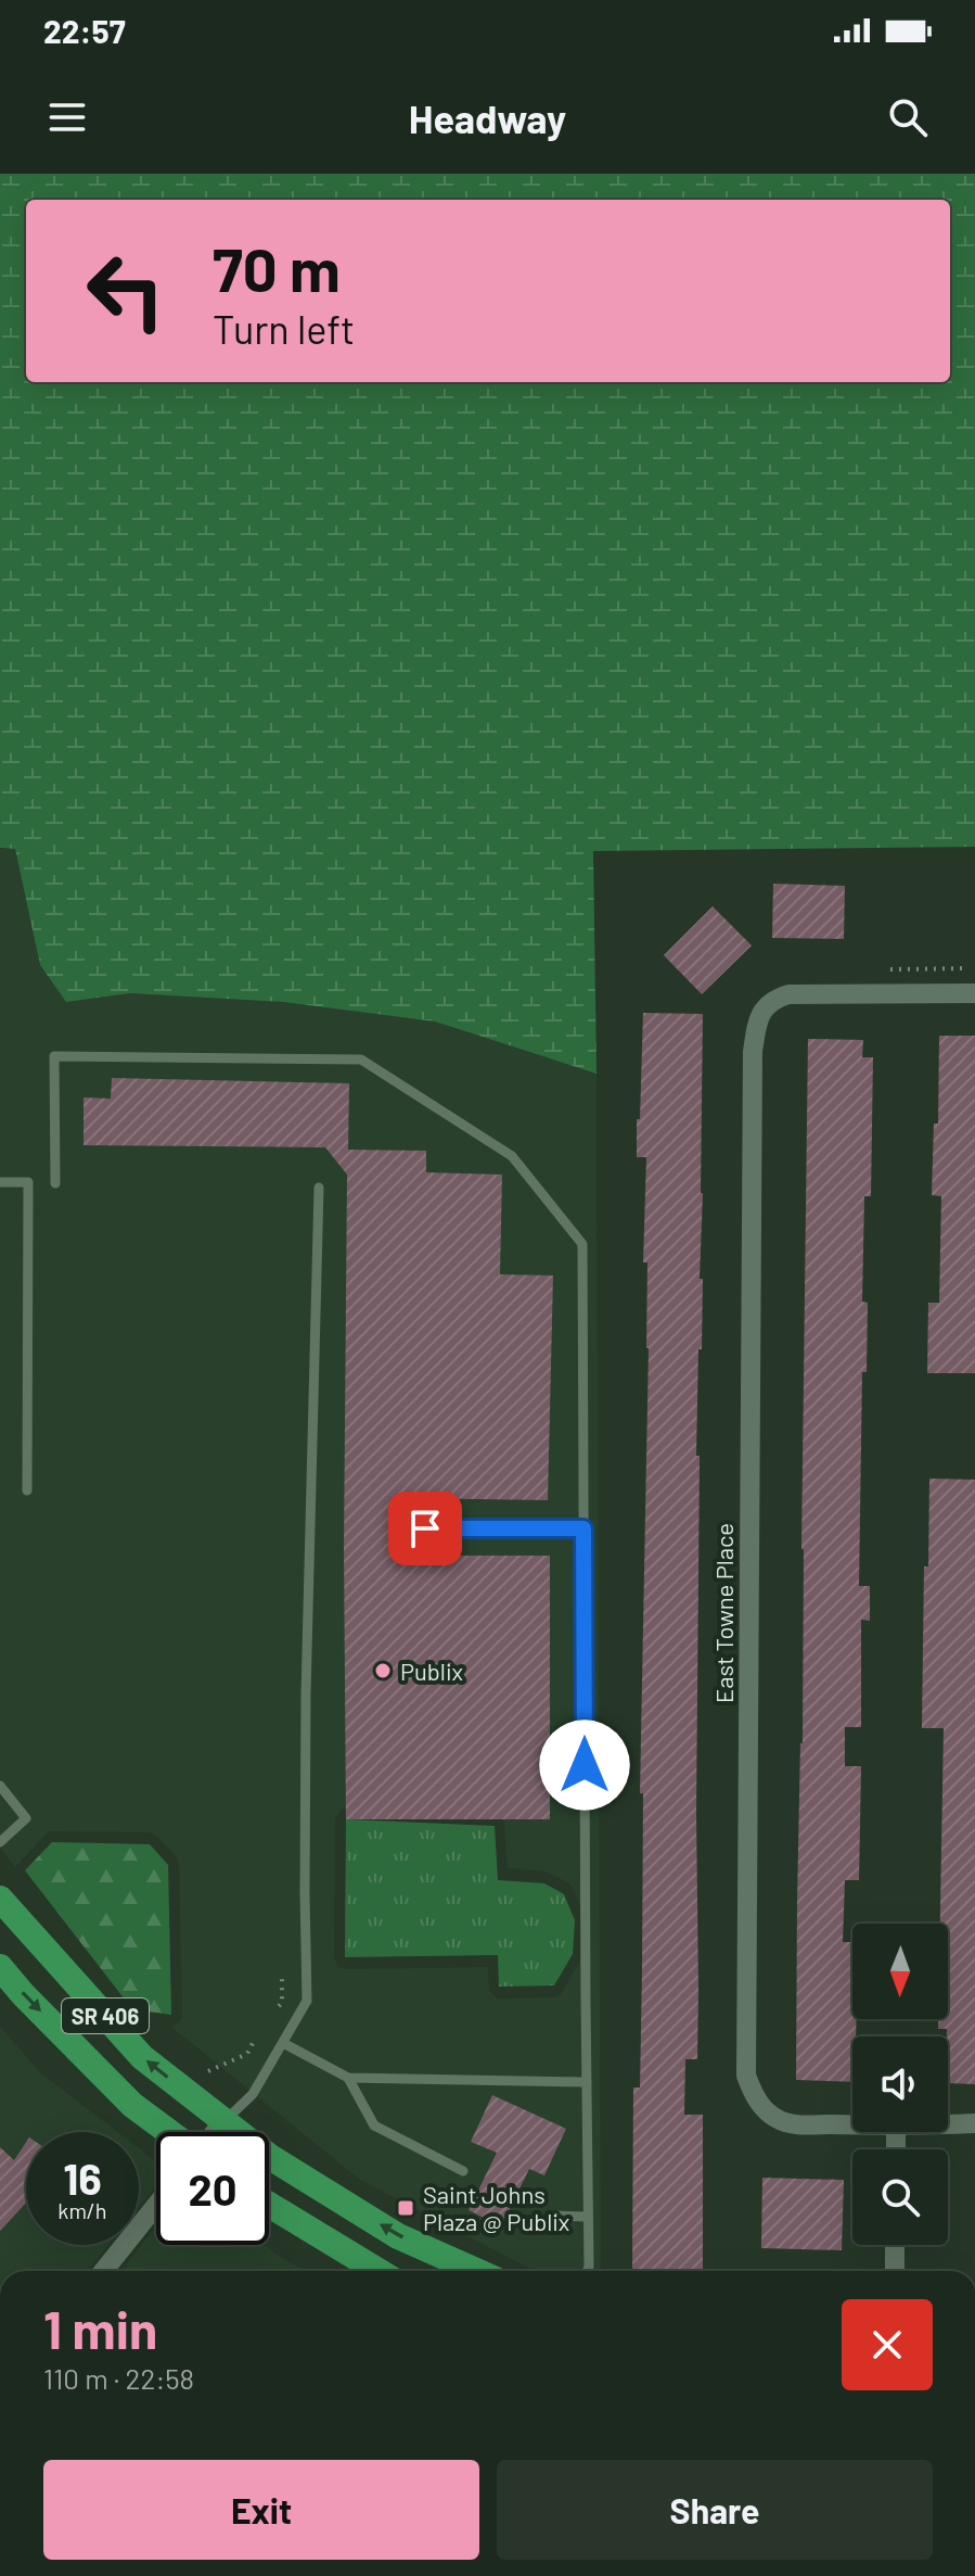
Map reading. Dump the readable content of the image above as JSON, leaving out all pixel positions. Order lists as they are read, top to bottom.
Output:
{
  "streets": {
    "main road": ["SR 406"],
    "street": ["East Towne Place"]
  },
  "places": {
    "other": ["Publix"],
    "transit": ["Saint Johns Plaza @ Publix"]
  },
  "north": "bottom",
  "page": {
    "status": "22:57",
    "header": "Headway",
    "turn": ["70 m", "Turn left"],
    "speed": "16 km/h",
    "limit": "20",
    "heading": ["1 min", "110 m · 22:58"],
    "buttons": ["Exit", "Share"]
  }
}
